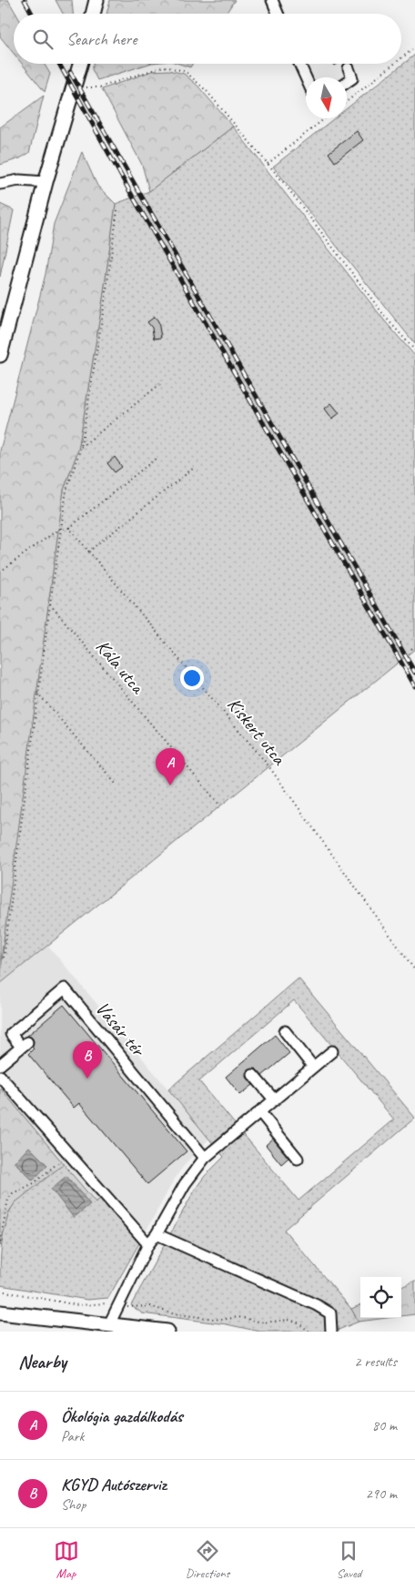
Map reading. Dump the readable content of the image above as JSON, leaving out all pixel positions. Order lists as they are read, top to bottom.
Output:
{
  "streets": {
    "street": ["Vásár tér"],
    "path": ["Kála utca", "Kiskert utca"]
  },
  "north": "bottom",
  "page": {
    "search": "Search here",
    "pins": ["A", "B"],
    "heading": ["Nearby", "2 results"],
    "list": [
      {
        "mark": "A",
        "name": "Ökológia gazdálkodás",
        "note": "Park",
        "value": "80 m"
      },
      {
        "mark": "B",
        "name": "KGYD Autószerviz",
        "note": "Shop",
        "value": "290 m"
      }
    ],
    "nav": ["Map", "Directions", "Saved"]
  }
}
